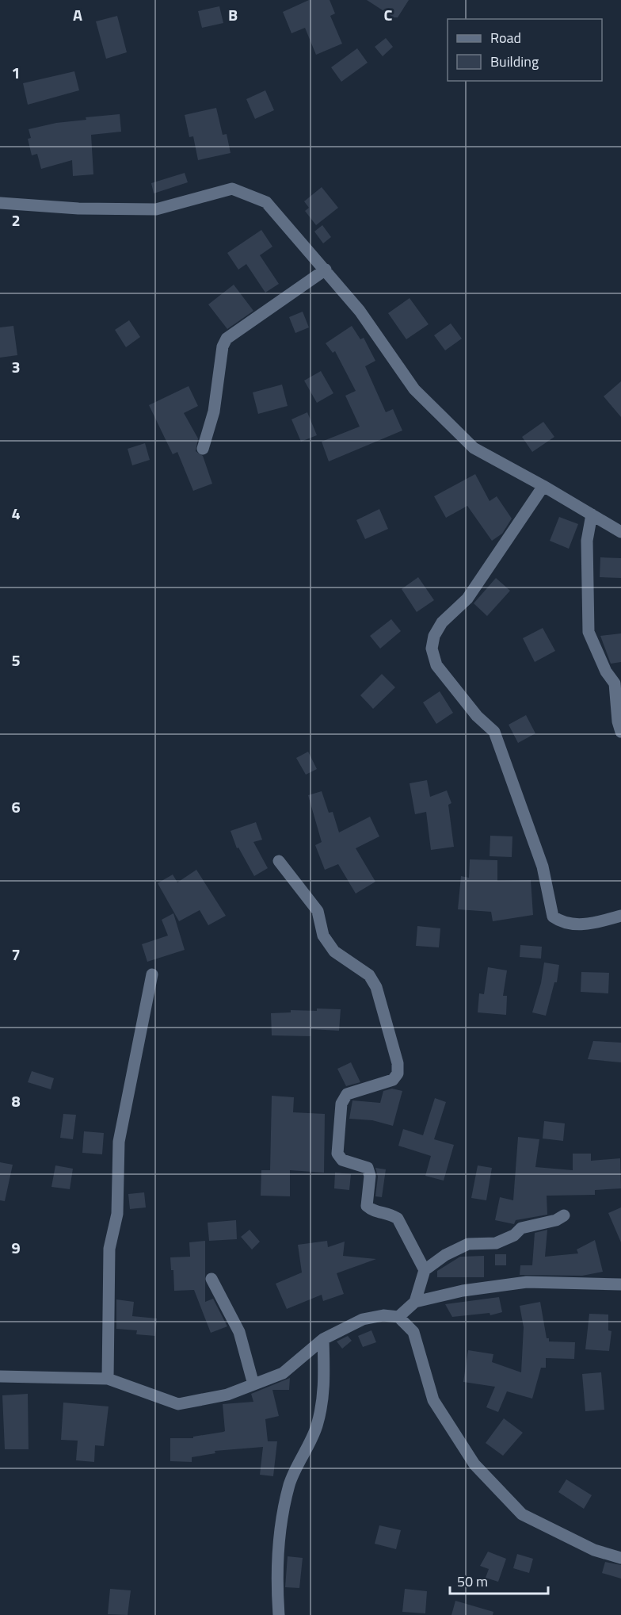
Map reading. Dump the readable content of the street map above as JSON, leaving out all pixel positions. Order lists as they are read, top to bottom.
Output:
{
  "legend": ["Road", "Building"],
  "scale_bar": "50 m",
  "grid": {
    "columns": ["A", "B", "C"],
    "rows": [
      "1",
      "2",
      "3",
      "4",
      "5",
      "6",
      "7",
      "8",
      "9"
    ]
  }
}
